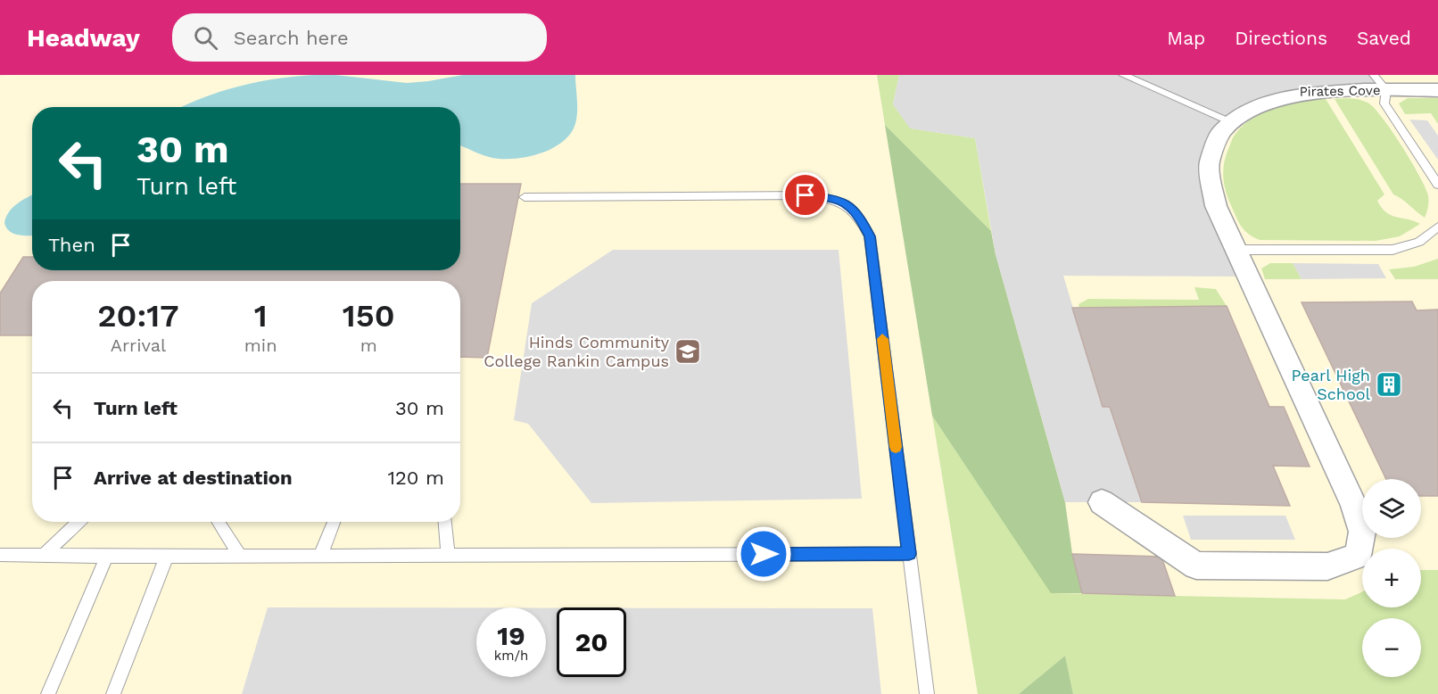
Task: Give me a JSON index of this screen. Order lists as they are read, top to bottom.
{
  "streets": {
    "street": ["Pirates Cove"]
  },
  "places": {
    "school or university": ["Hinds Community College Rankin Campus"],
    "building": ["Pearl High School"]
  },
  "page": {
    "header": "Headway",
    "search": "Search here",
    "nav": ["Map", "Directions", "Saved"],
    "turn": ["30 m", "Turn left"],
    "then": "Then",
    "eta": [
      "20:17",
      "Arrival",
      "1",
      "min",
      "150",
      "m"
    ],
    "list": [
      {
        "name": "Turn left",
        "value": "30 m"
      },
      {
        "name": "Arrive at destination",
        "value": "120 m"
      }
    ],
    "map_buttons": ["+", "−"],
    "speed": "19 km/h",
    "limit": "20"
  }
}
